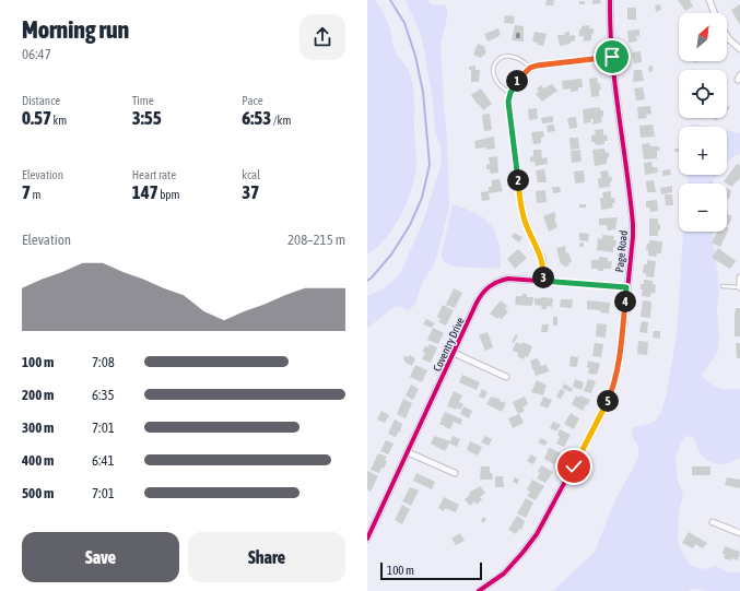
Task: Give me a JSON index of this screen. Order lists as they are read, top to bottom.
{
  "streets": {
    "street": ["Page Road", "Coventry Drive"]
  },
  "crossings": [
    ["Page Road", "Coventry Drive"]
  ],
  "house_numbers": ["8"],
  "scale_bar": "100 m",
  "north": "top right",
  "page": {
    "heading": ["Morning run", "06:47"],
    "map_buttons": ["+", "−"],
    "pins": [
      "1",
      "2",
      "3",
      "4",
      "5"
    ],
    "stats": [
      ["Distance", "0.57 km"],
      ["Time", "3:55"],
      ["Pace", "6:53 /km"],
      ["Elevation", "7 m"],
      ["Heart rate", "147 bpm"],
      ["kcal", "37"]
    ],
    "chart": ["Elevation", "208–215 m"],
    "list": [
      {
        "name": "100 m",
        "note": "7:08"
      },
      {
        "name": "200 m",
        "note": "6:35"
      },
      {
        "name": "300 m",
        "note": "7:01"
      },
      {
        "name": "400 m",
        "note": "6:41"
      },
      {
        "name": "500 m",
        "note": "7:01"
      }
    ],
    "buttons": ["Save", "Share"],
    "scale": "100 m"
  }
}
